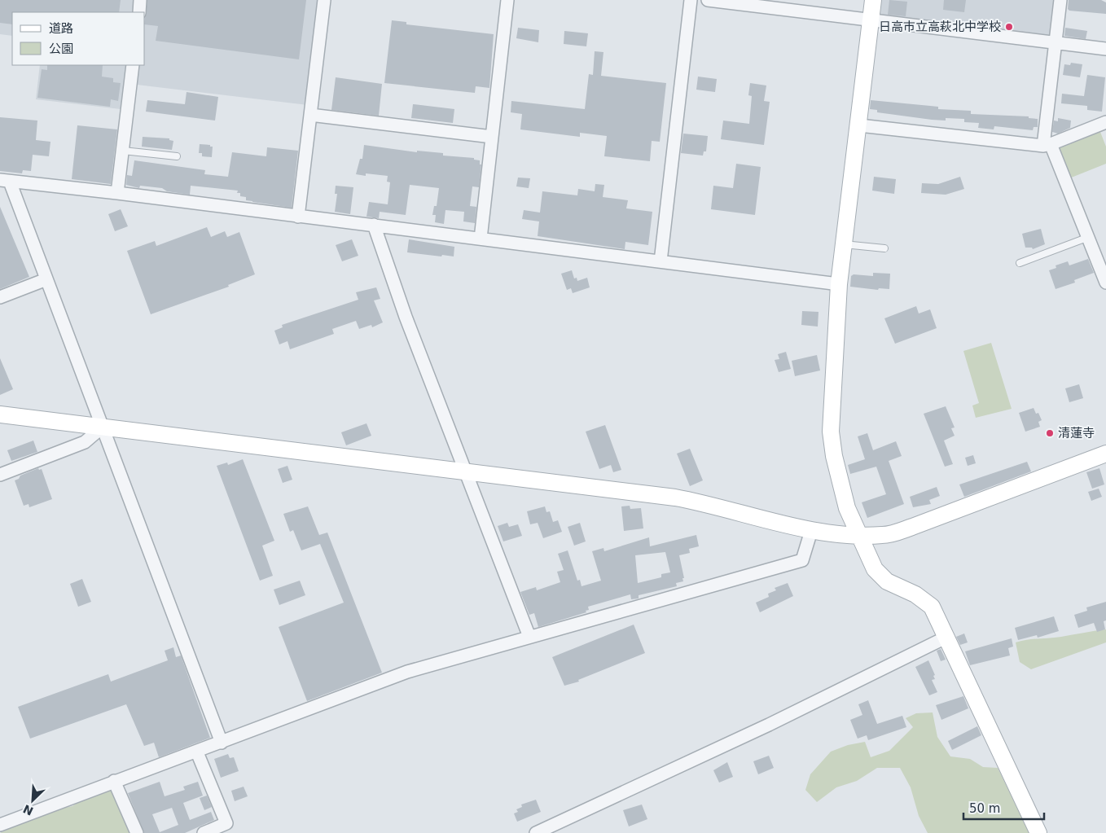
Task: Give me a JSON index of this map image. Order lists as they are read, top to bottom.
{
  "places": ["日高市立高萩北中学校", "清蓮寺"],
  "legend": ["道路", "公園"],
  "scale_bar": "50 m",
  "north": "bottom left"
}
